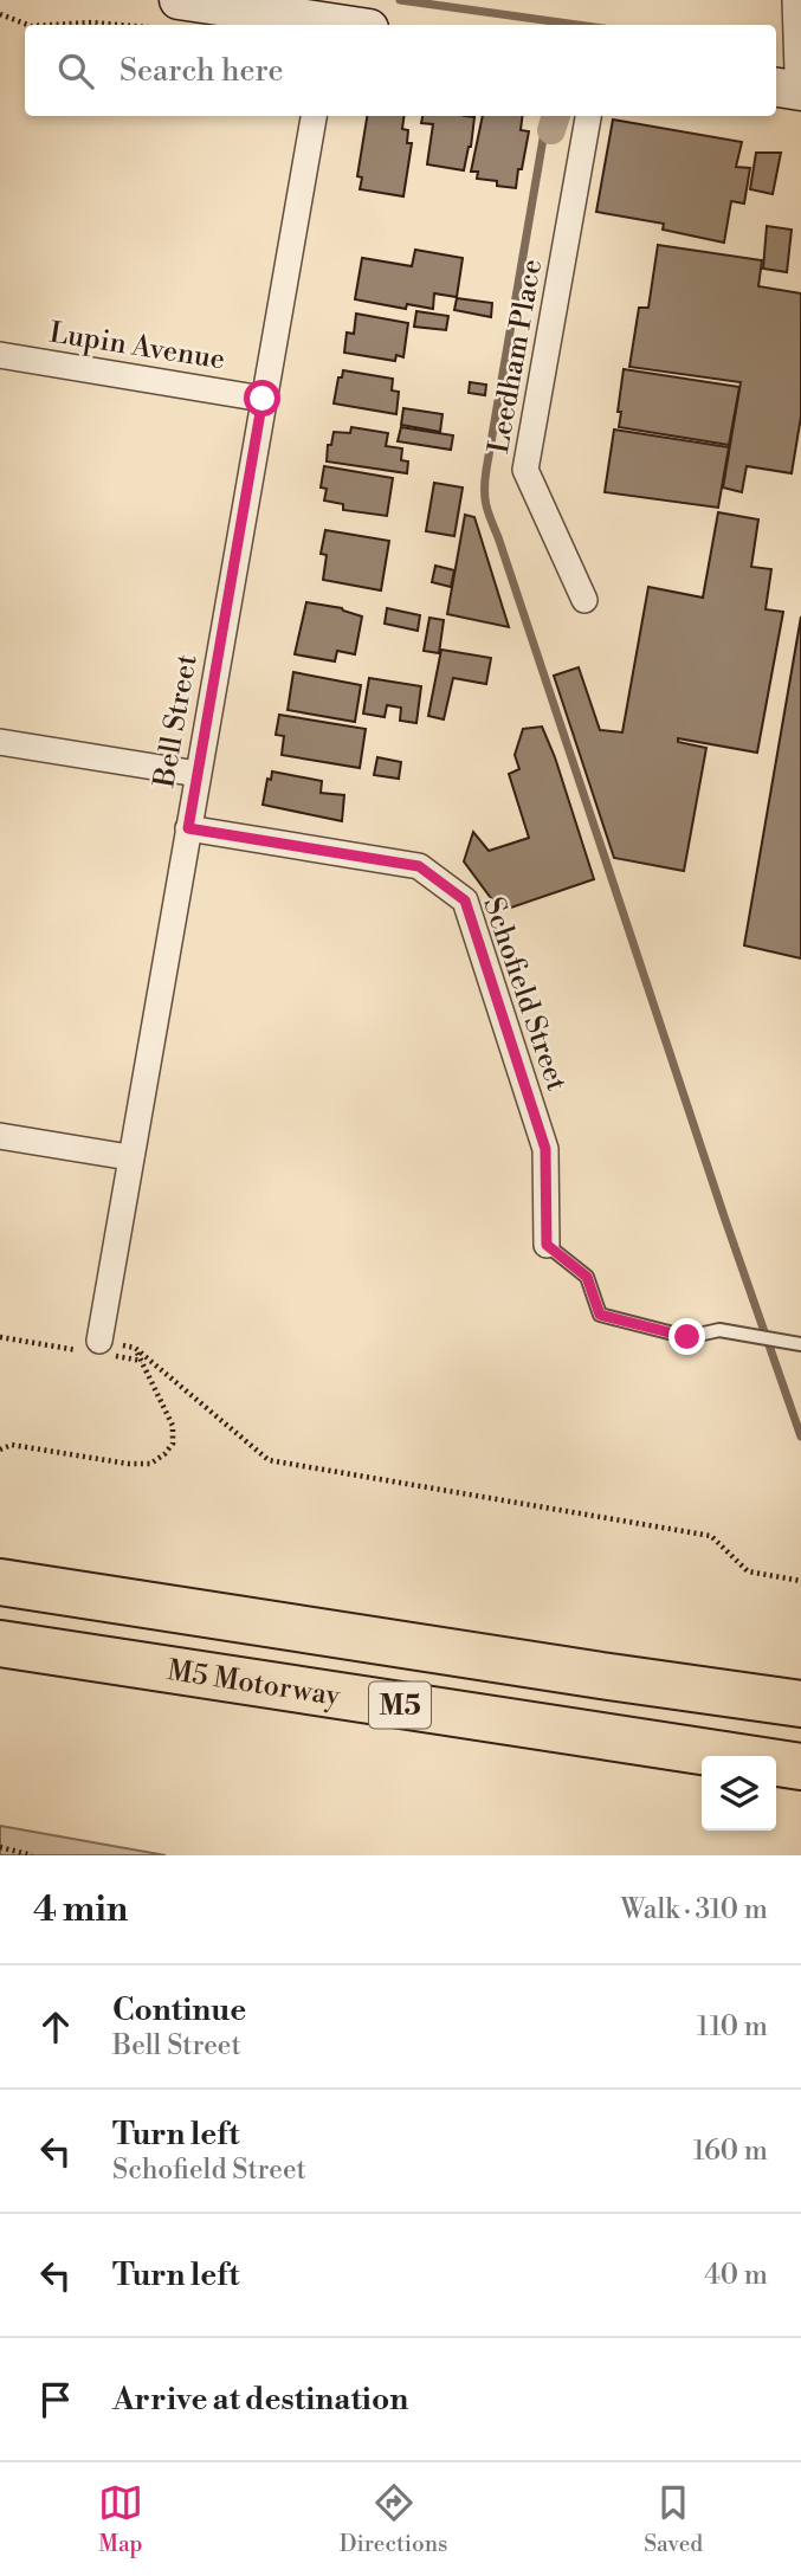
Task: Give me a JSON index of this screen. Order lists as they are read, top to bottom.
{
  "streets": {
    "highway": ["M5 Motorway", "M5"],
    "street": [
      "Lupin Avenue",
      "Leedham Place",
      "Bell Street",
      "Schofield Street"
    ]
  },
  "crossings": [
    ["Lupin Avenue", "Bell Street"],
    ["Bell Street", "Schofield Street"]
  ],
  "page": {
    "search": "Search here",
    "heading": ["4 min", "Walk · 310 m"],
    "list": [
      ["Continue", "Bell Street", "110 m"],
      ["Turn left", "Schofield Street", "160 m"],
      ["Turn left", "40 m"],
      "Arrive at destination"
    ],
    "nav": ["Map", "Directions", "Saved"]
  }
}
